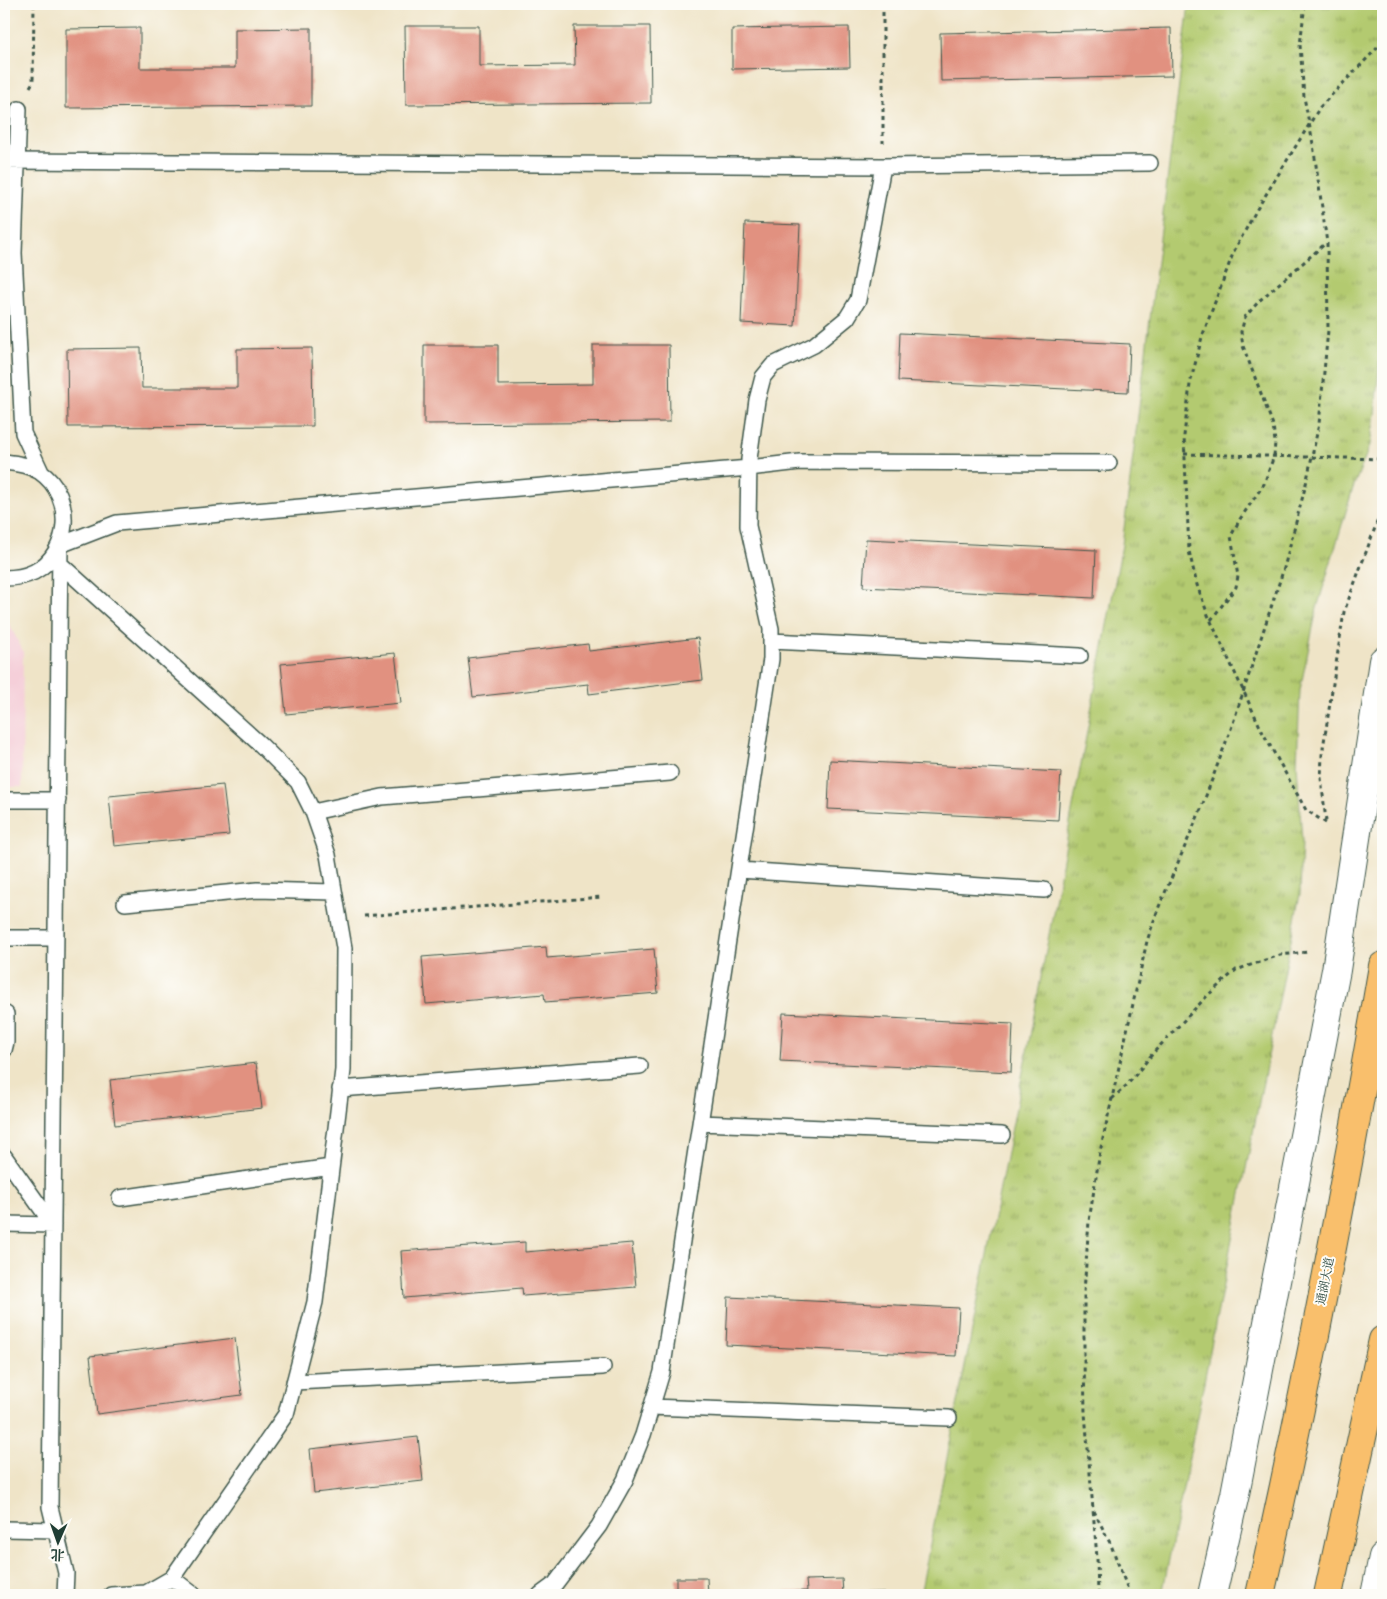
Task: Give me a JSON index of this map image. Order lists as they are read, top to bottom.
{
  "streets": {
    "main road": ["通湖大道"]
  },
  "north": "bottom"
}
